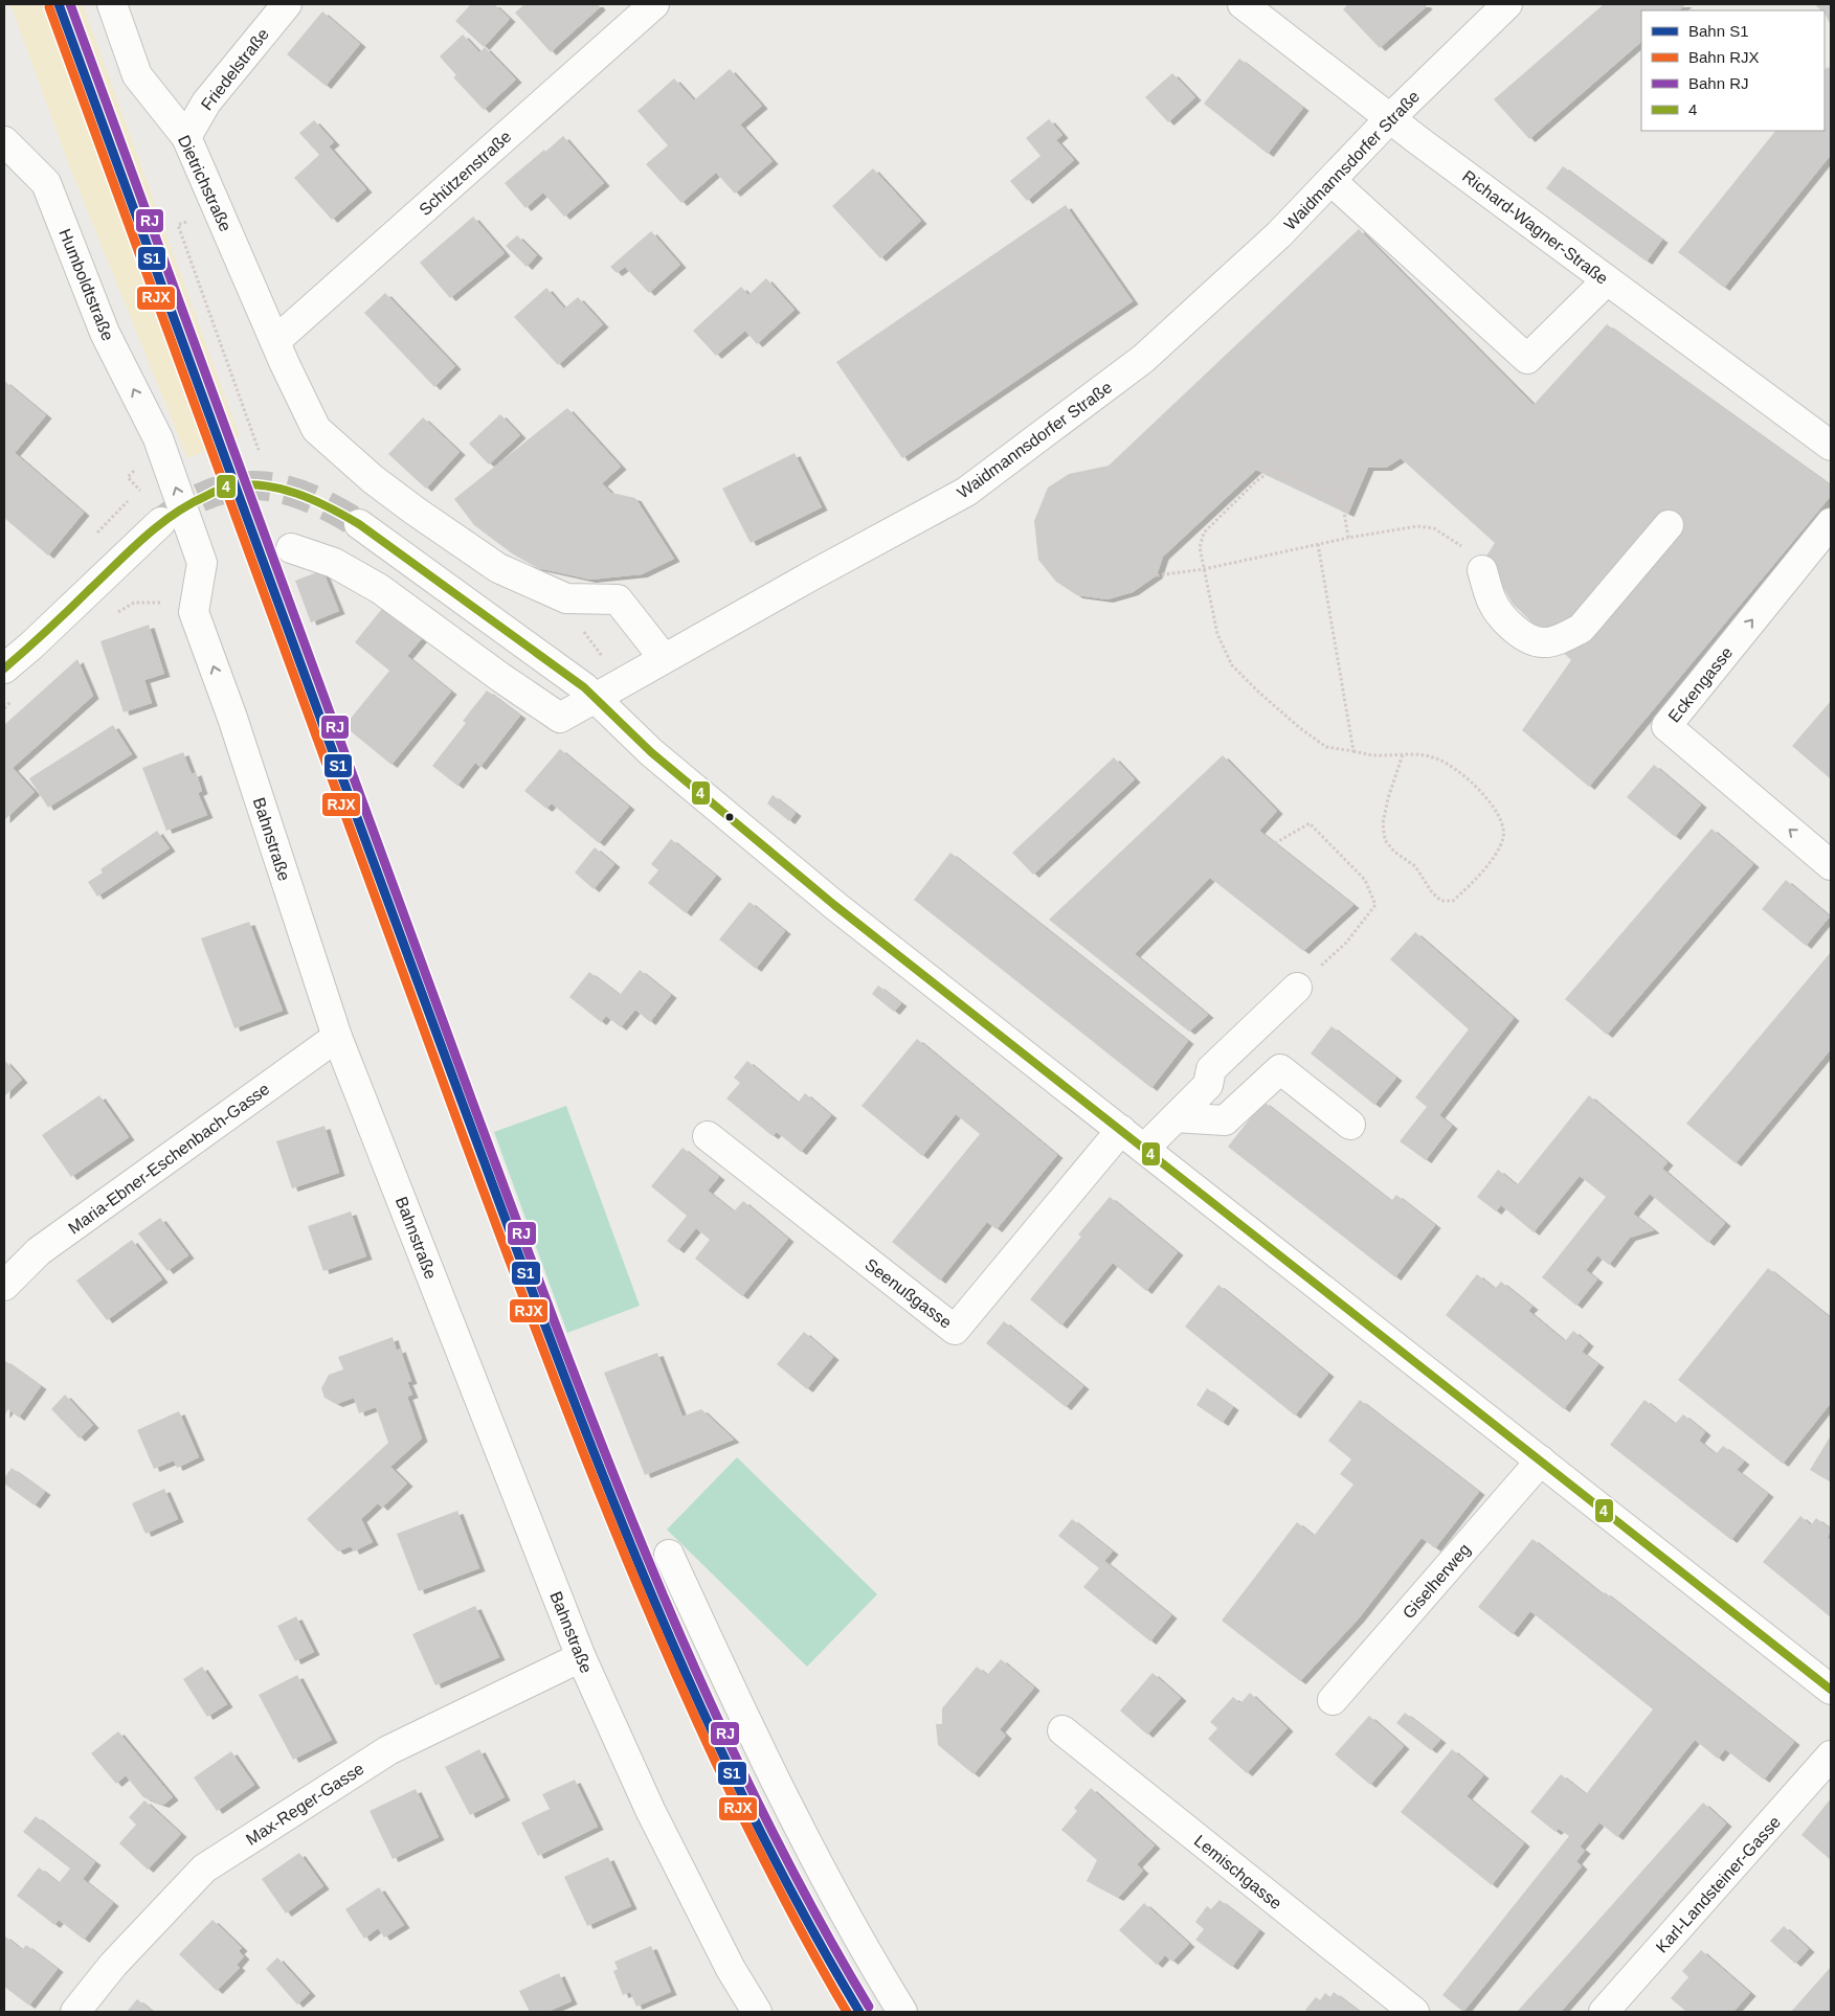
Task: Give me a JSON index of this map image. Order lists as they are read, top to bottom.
{
  "streets": {
    "street": [
      "Friedelstraße",
      "Waidmannsdorfer Straße",
      "Schützenstraße",
      "Dietrichstraße",
      "Richard-Wagner-Straße",
      "Humboldtstraße",
      "Eckengasse",
      "Bahnstraße",
      "Maria-Ebner-Eschenbach-Gasse",
      "Seenußgasse",
      "Giselherweg",
      "Max-Reger-Gasse",
      "Lemischgasse",
      "Karl-Landsteiner-Gasse"
    ]
  },
  "crossings": [
    ["Friedelstraße", "Dietrichstraße"],
    ["Waidmannsdorfer Straße", "Dietrichstraße"],
    ["Waidmannsdorfer Straße", "Richard-Wagner-Straße"],
    ["Schützenstraße", "Dietrichstraße"],
    ["Humboldtstraße", "Bahnstraße"],
    ["Bahnstraße", "Maria-Ebner-Eschenbach-Gasse"],
    ["Bahnstraße", "Max-Reger-Gasse"]
  ],
  "one_way": ["Humboldtstraße", "Bahnstraße"],
  "lines": [
    "rail line S1",
    "rail line RJ",
    "rail line RJX",
    "transit line 4"
  ],
  "legend": [
    "Bahn S1",
    "Bahn RJX",
    "Bahn RJ",
    "4"
  ]
}
